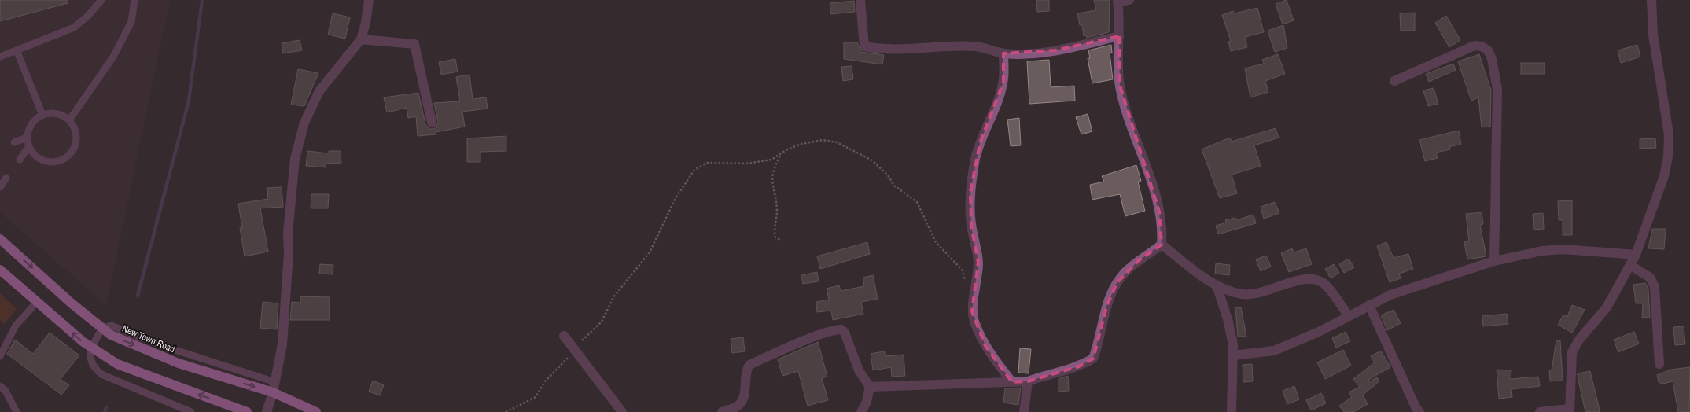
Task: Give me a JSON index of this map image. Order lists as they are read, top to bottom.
{
  "streets": {
    "main road": ["New Town Road"]
  }
}
